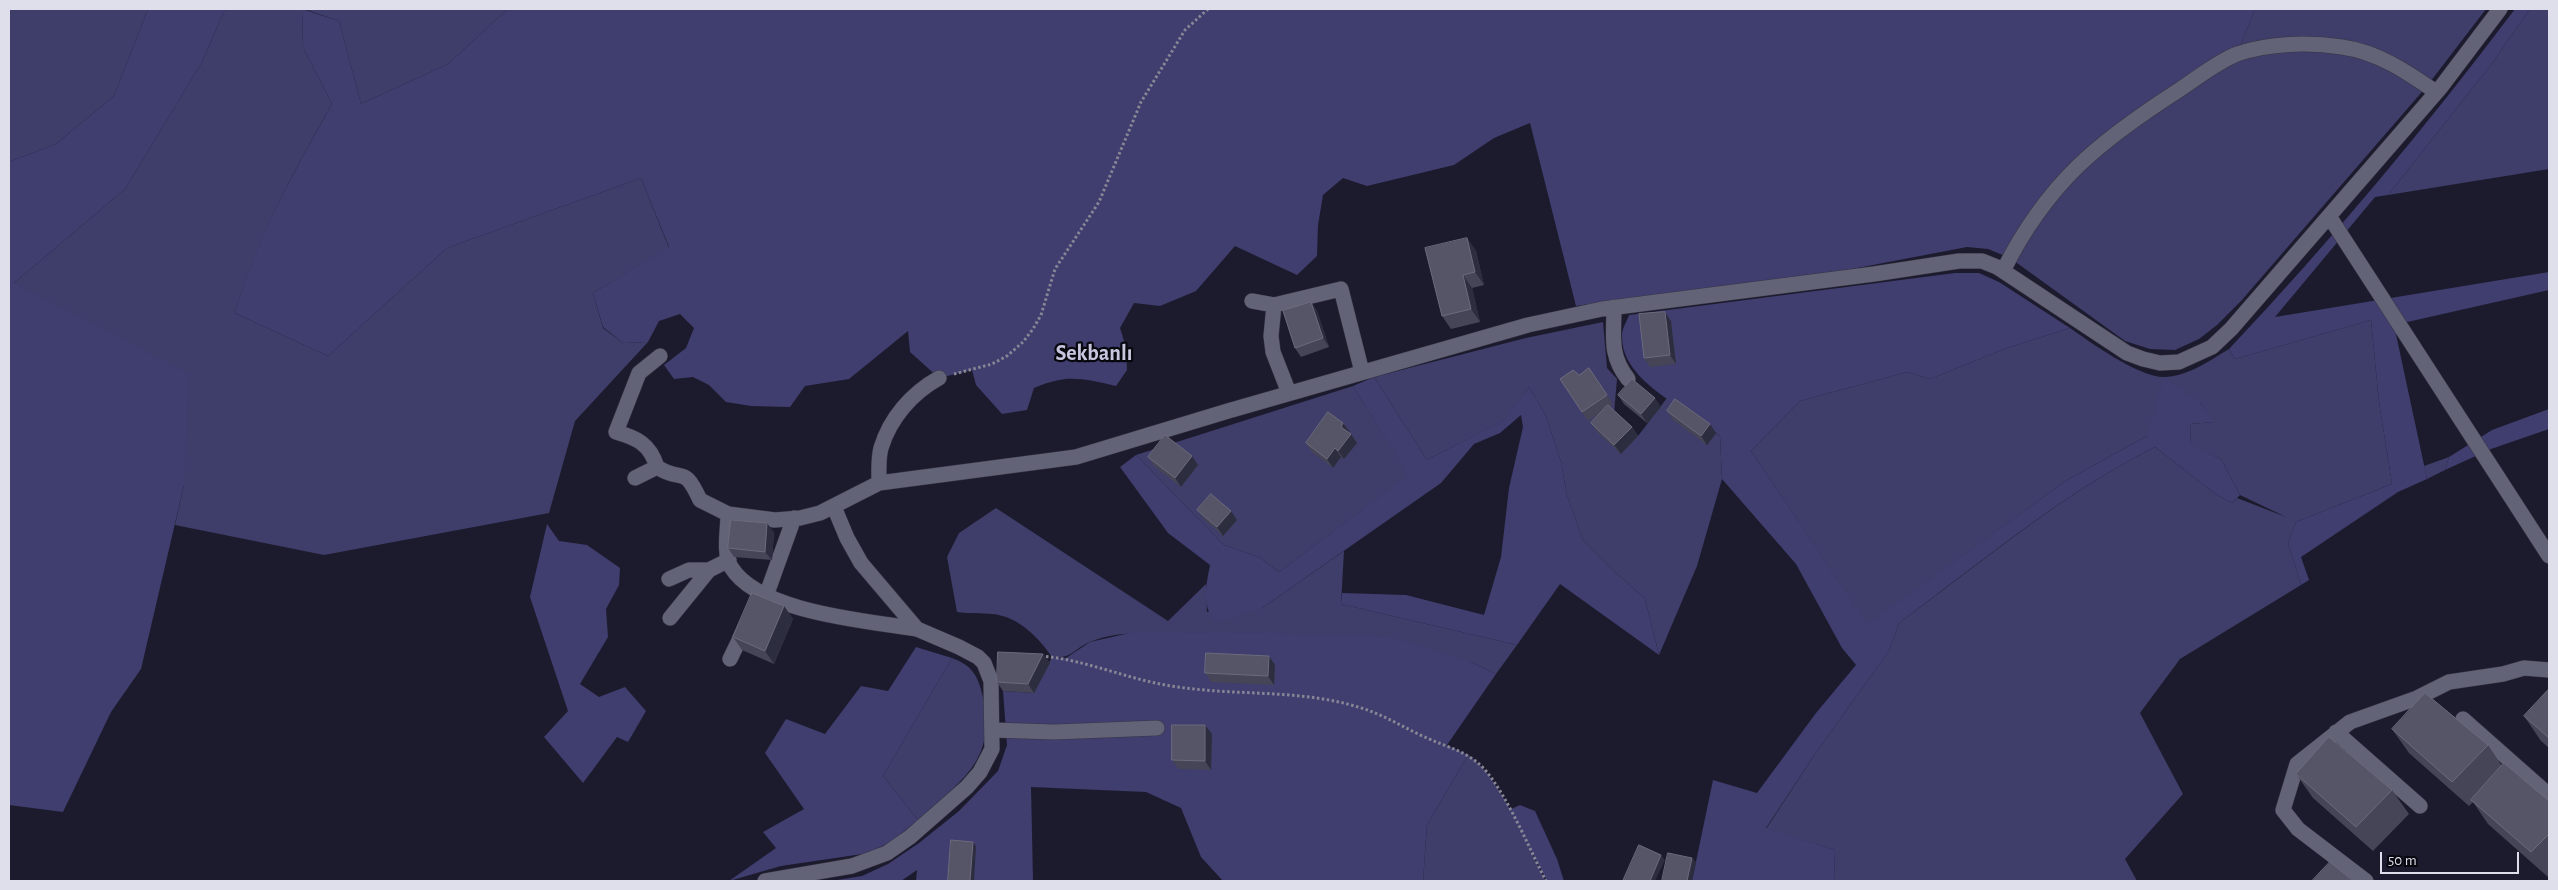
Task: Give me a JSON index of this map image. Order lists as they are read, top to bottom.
{
  "districts": ["Sekbanlı"],
  "scale_bar": "50 m"
}
